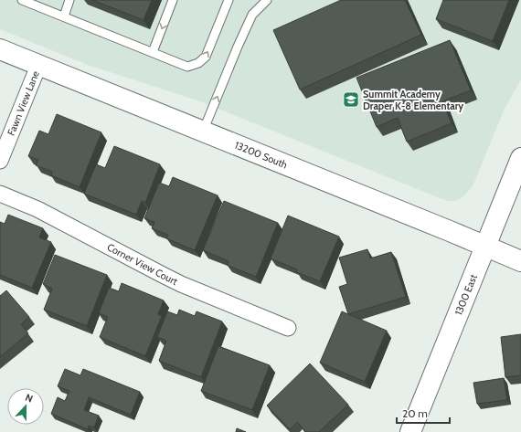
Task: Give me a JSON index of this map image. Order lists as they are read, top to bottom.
{
  "streets": {
    "street": [
      "Fawn View Lane",
      "13200 South",
      "Corner View Court",
      "1300 East"
    ]
  },
  "crossings": [
    ["Fawn View Lane", "13200 South"],
    ["13200 South", "1300 East"]
  ],
  "places": {
    "school or university": ["Summit Academy Draper K-8 Elementary"]
  },
  "scale_bar": "20 m",
  "north": "top"
}
